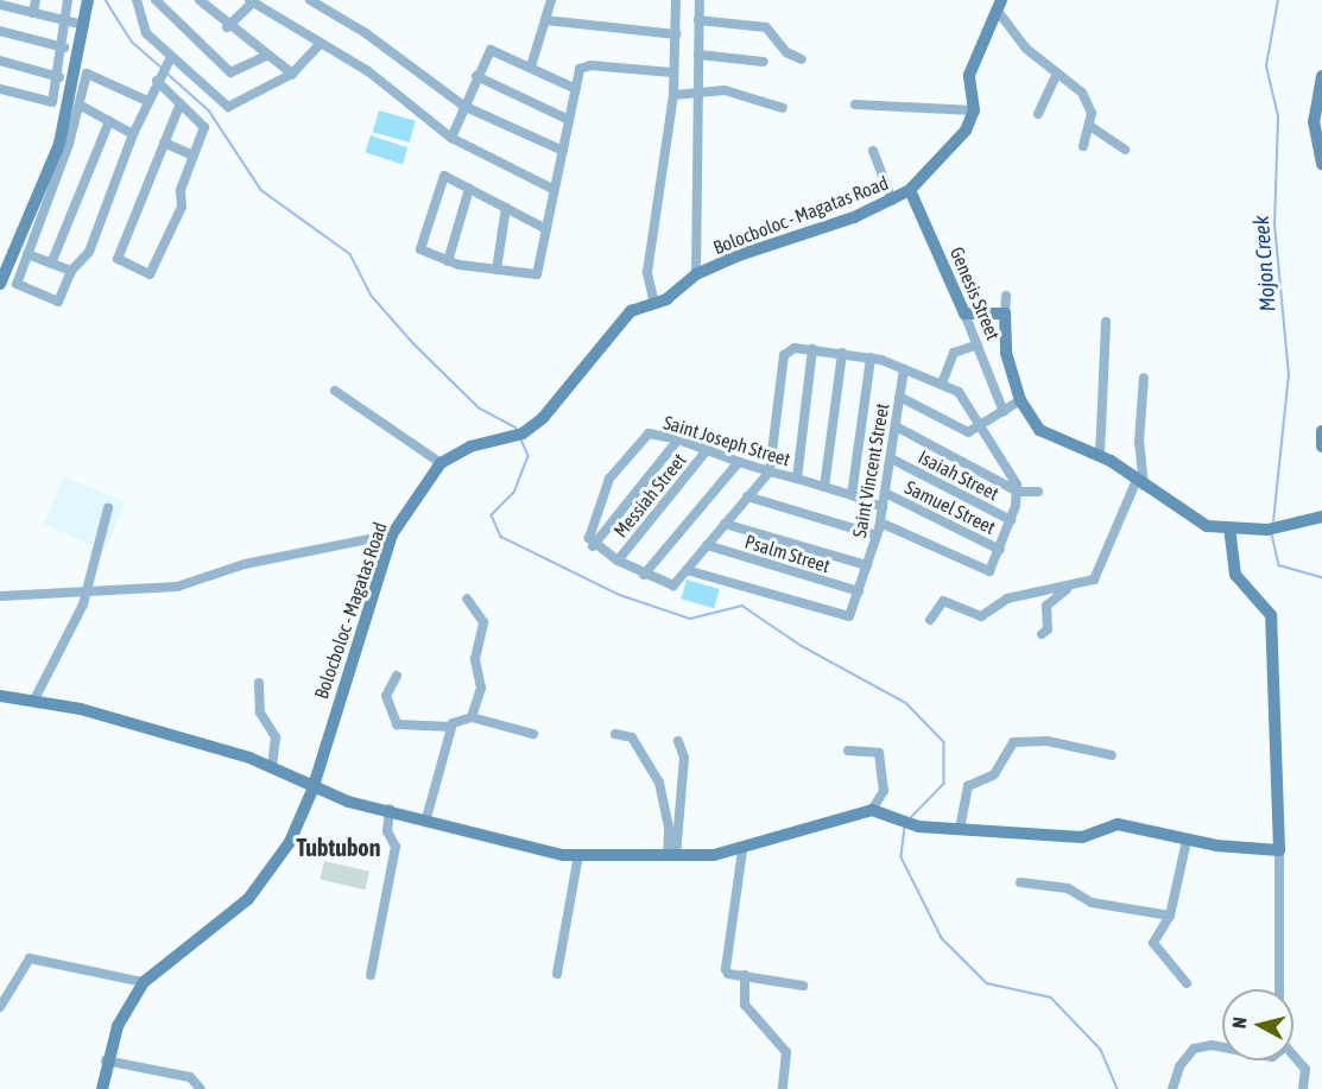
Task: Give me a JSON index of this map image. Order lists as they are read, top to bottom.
{
  "streets": {
    "street": [
      "Bolocboloc - Magatas Road",
      "Genesis Street",
      "Saint Joseph Street",
      "Saint Vincent Street",
      "Isaiah Street",
      "Messiah Street",
      "Samuel Street",
      "Psalm Street"
    ]
  },
  "crossings": [
    ["Bolocboloc - Magatas Road", "Genesis Street"],
    ["Saint Joseph Street", "Saint Vincent Street"],
    ["Saint Joseph Street", "Messiah Street"],
    ["Saint Vincent Street", "Isaiah Street"],
    ["Saint Vincent Street", "Samuel Street"],
    ["Saint Vincent Street", "Psalm Street"]
  ],
  "districts": ["Tubtubon"],
  "water": ["Mojon Creek"],
  "north": "left"
}
